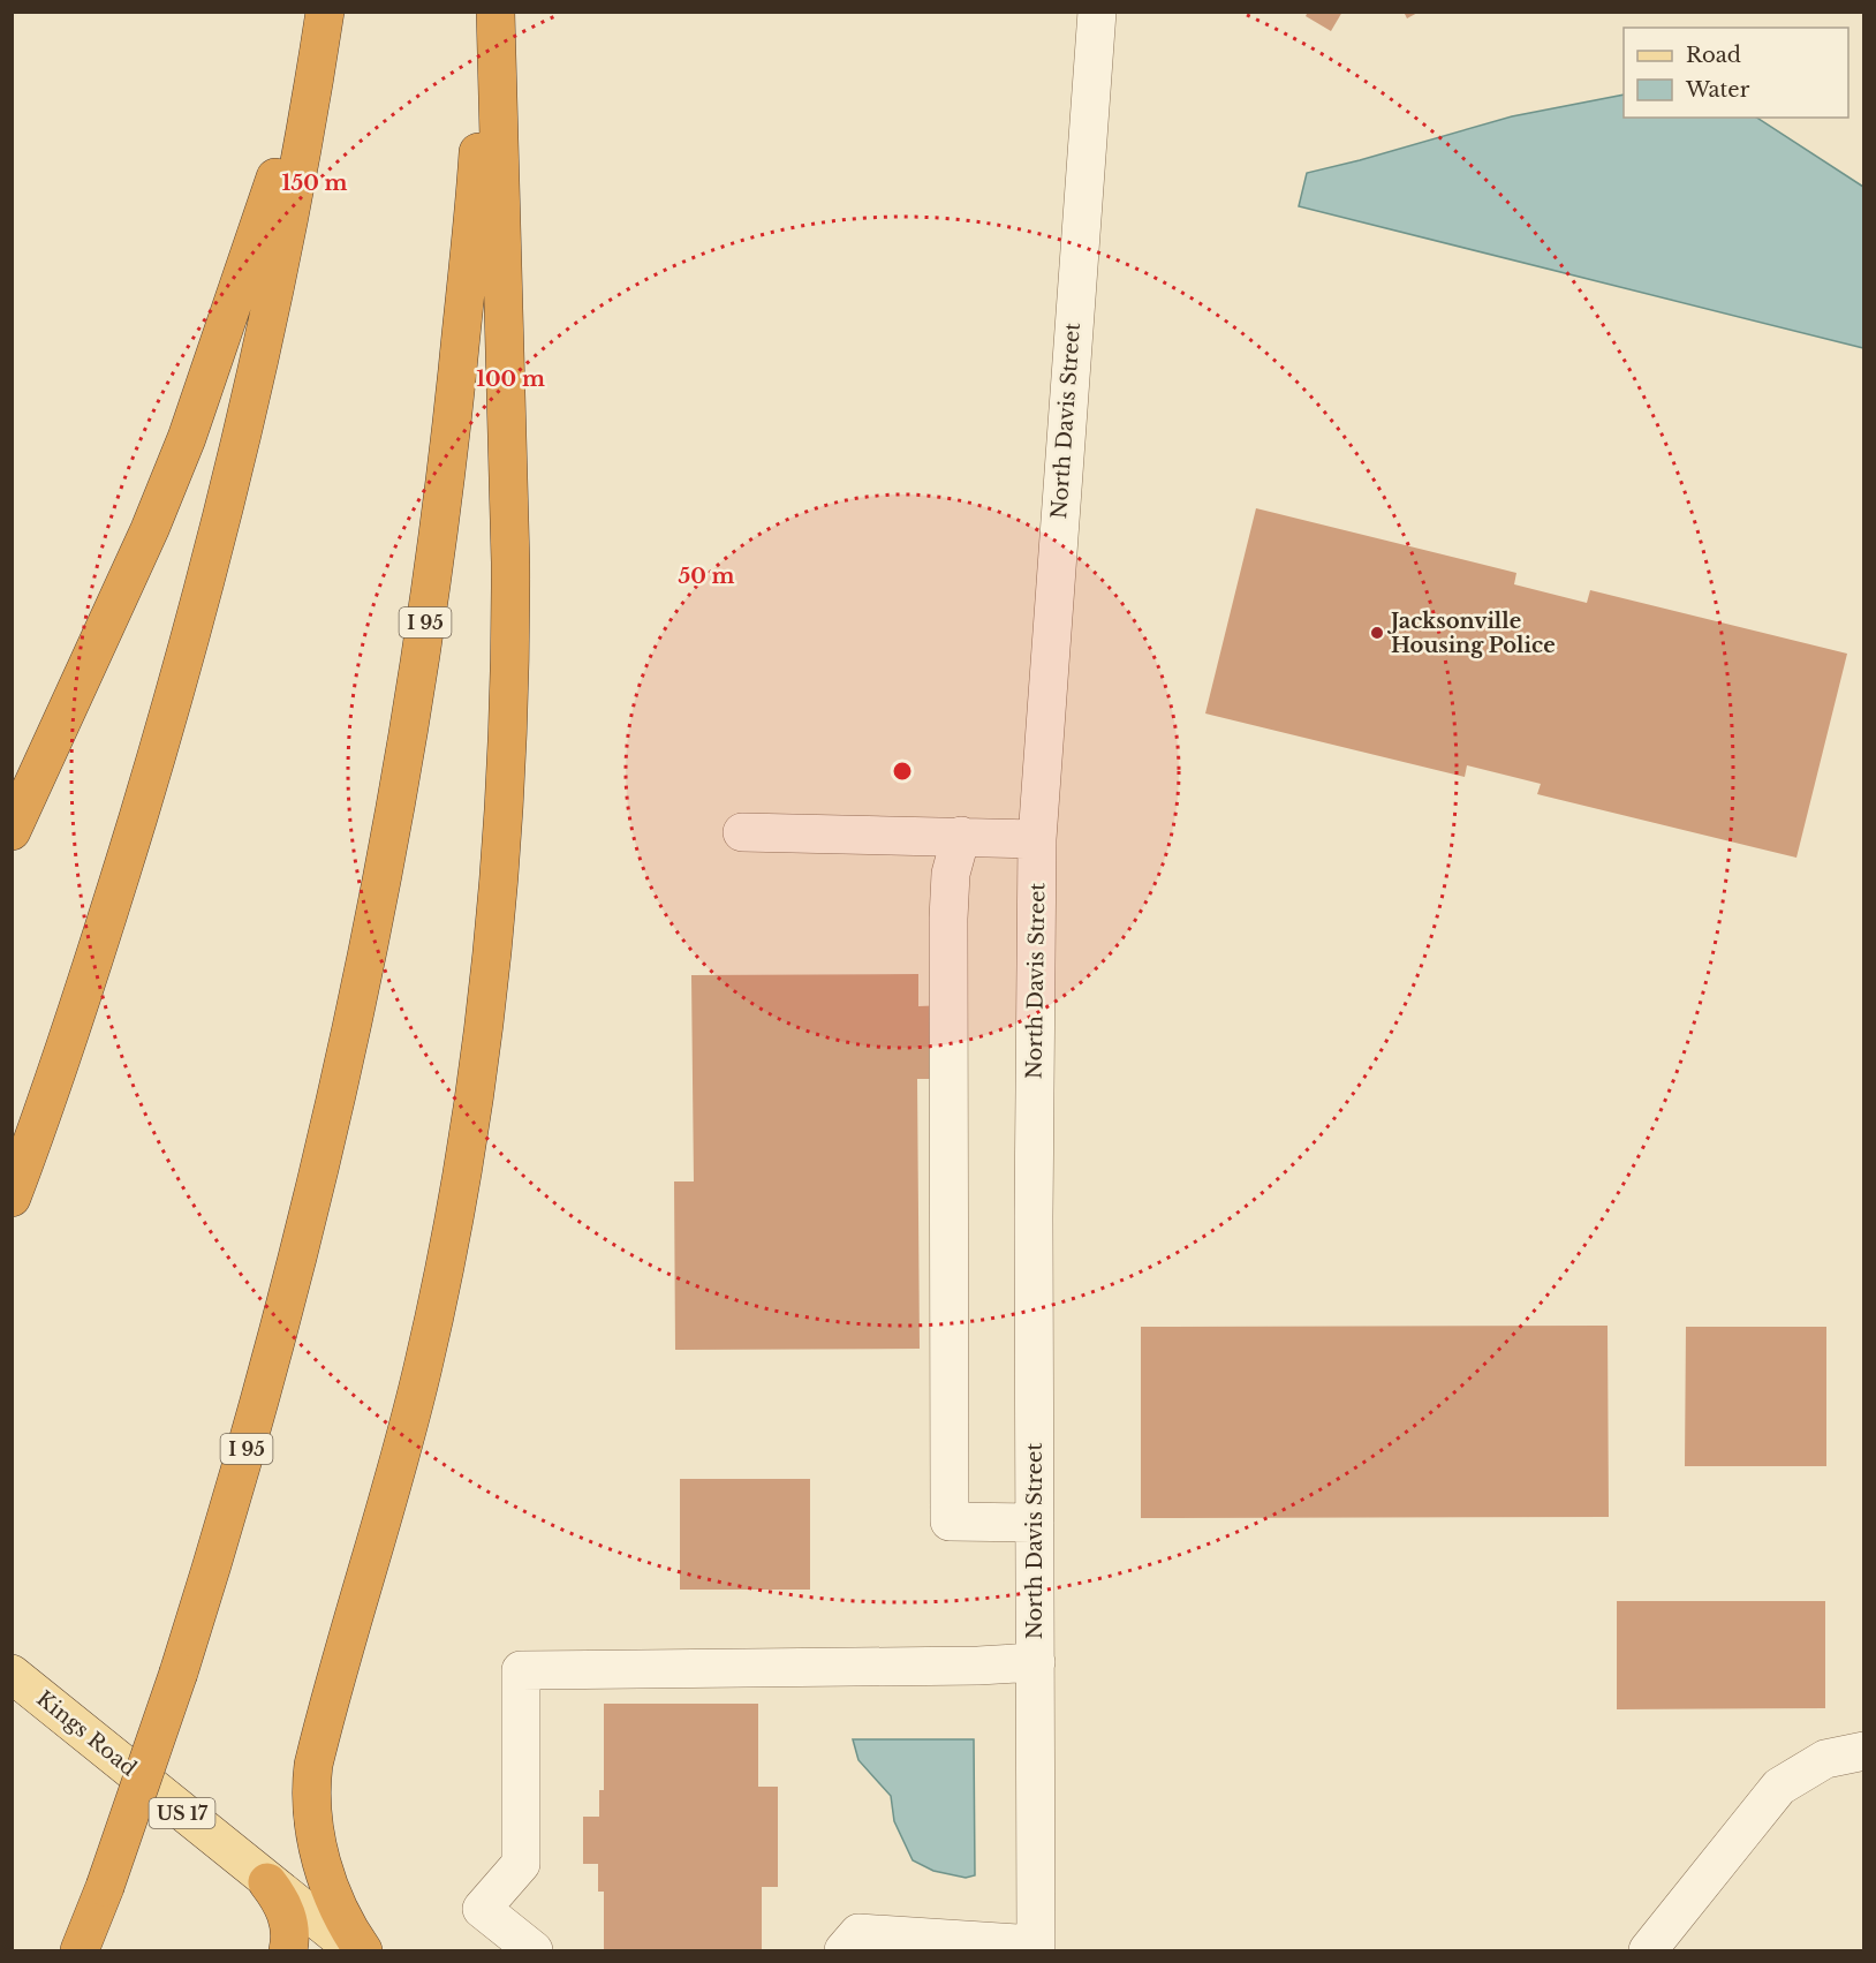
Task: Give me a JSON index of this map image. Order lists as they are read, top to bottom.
{
  "streets": {
    "highway": ["I 95"],
    "main road": ["Kings Road", "US 17"],
    "street": ["North Davis Street"]
  },
  "places": ["Jacksonville Housing Police"],
  "legend": ["Road", "Water"],
  "rings": ["150 m", "100 m", "50 m"]
}
